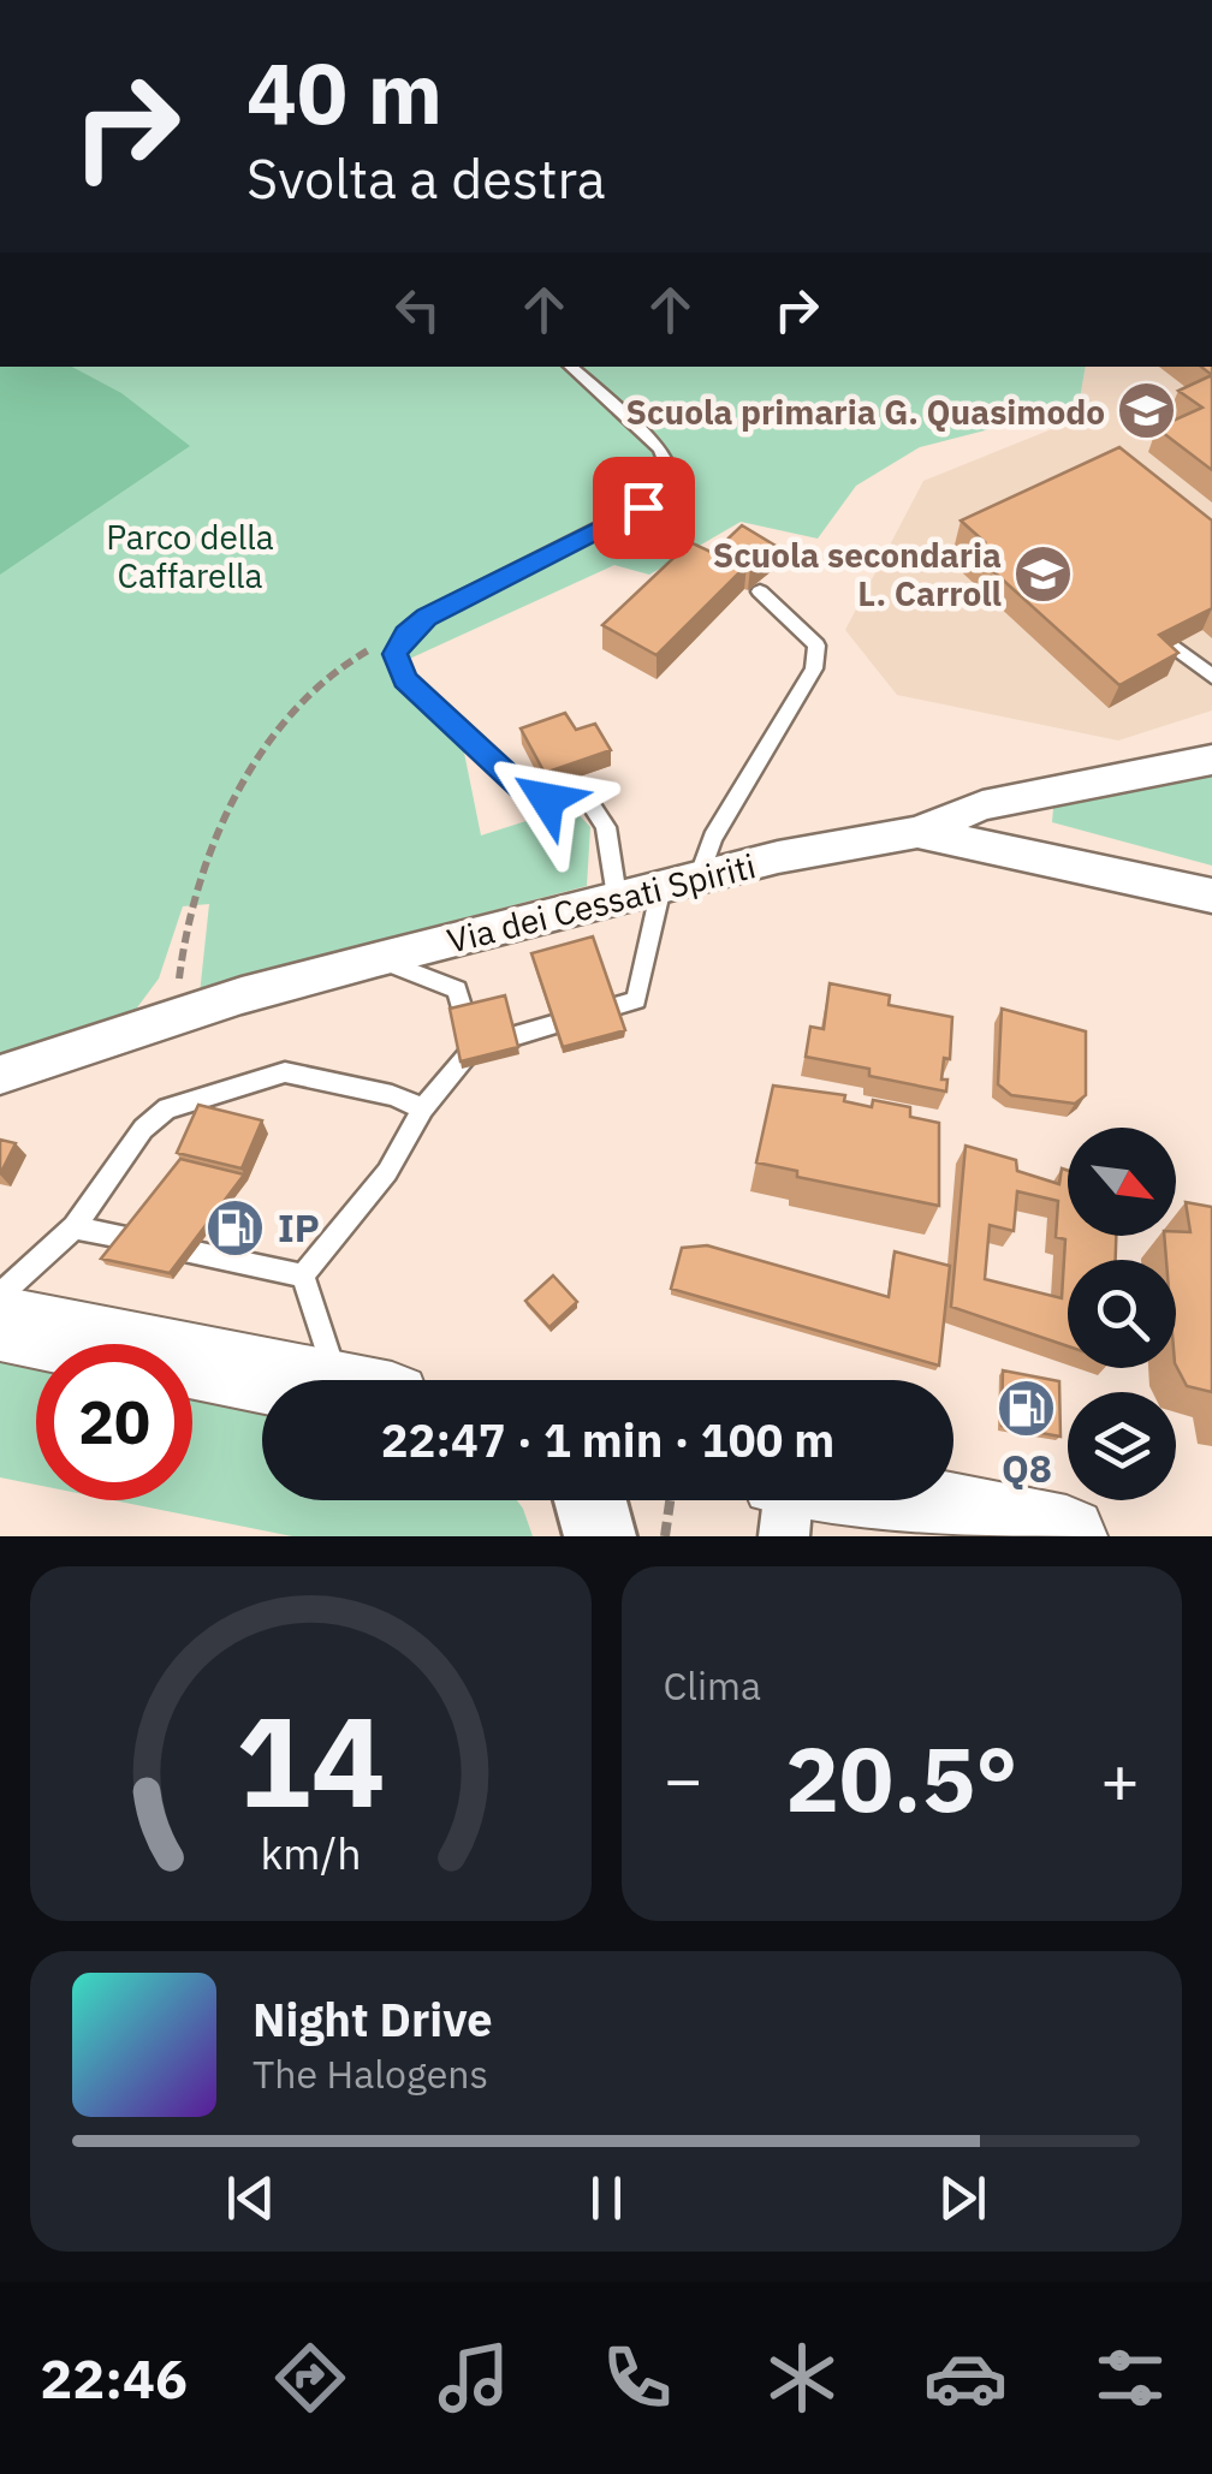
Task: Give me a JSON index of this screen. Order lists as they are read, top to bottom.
{
  "streets": {
    "street": ["Via dei Cessati Spiriti"]
  },
  "parks": ["Parco della Caffarella"],
  "places": {
    "school or university": ["Scuola primaria G. Quasimodo", "Scuola secondaria L. Carroll"],
    "fuel station": ["IP", "Q8"]
  },
  "north": "bottom right",
  "page": {
    "turn": ["40 m", "Svolta a destra"],
    "limit": "20",
    "trip": "22:47 · 1 min · 100 m",
    "tile": "Clima",
    "heat": ["−", "20.5°", "+"],
    "song": ["Night Drive", "The Halogens"],
    "tabs": "22:46",
    "gauge": ["14", "km/h"]
  }
}
